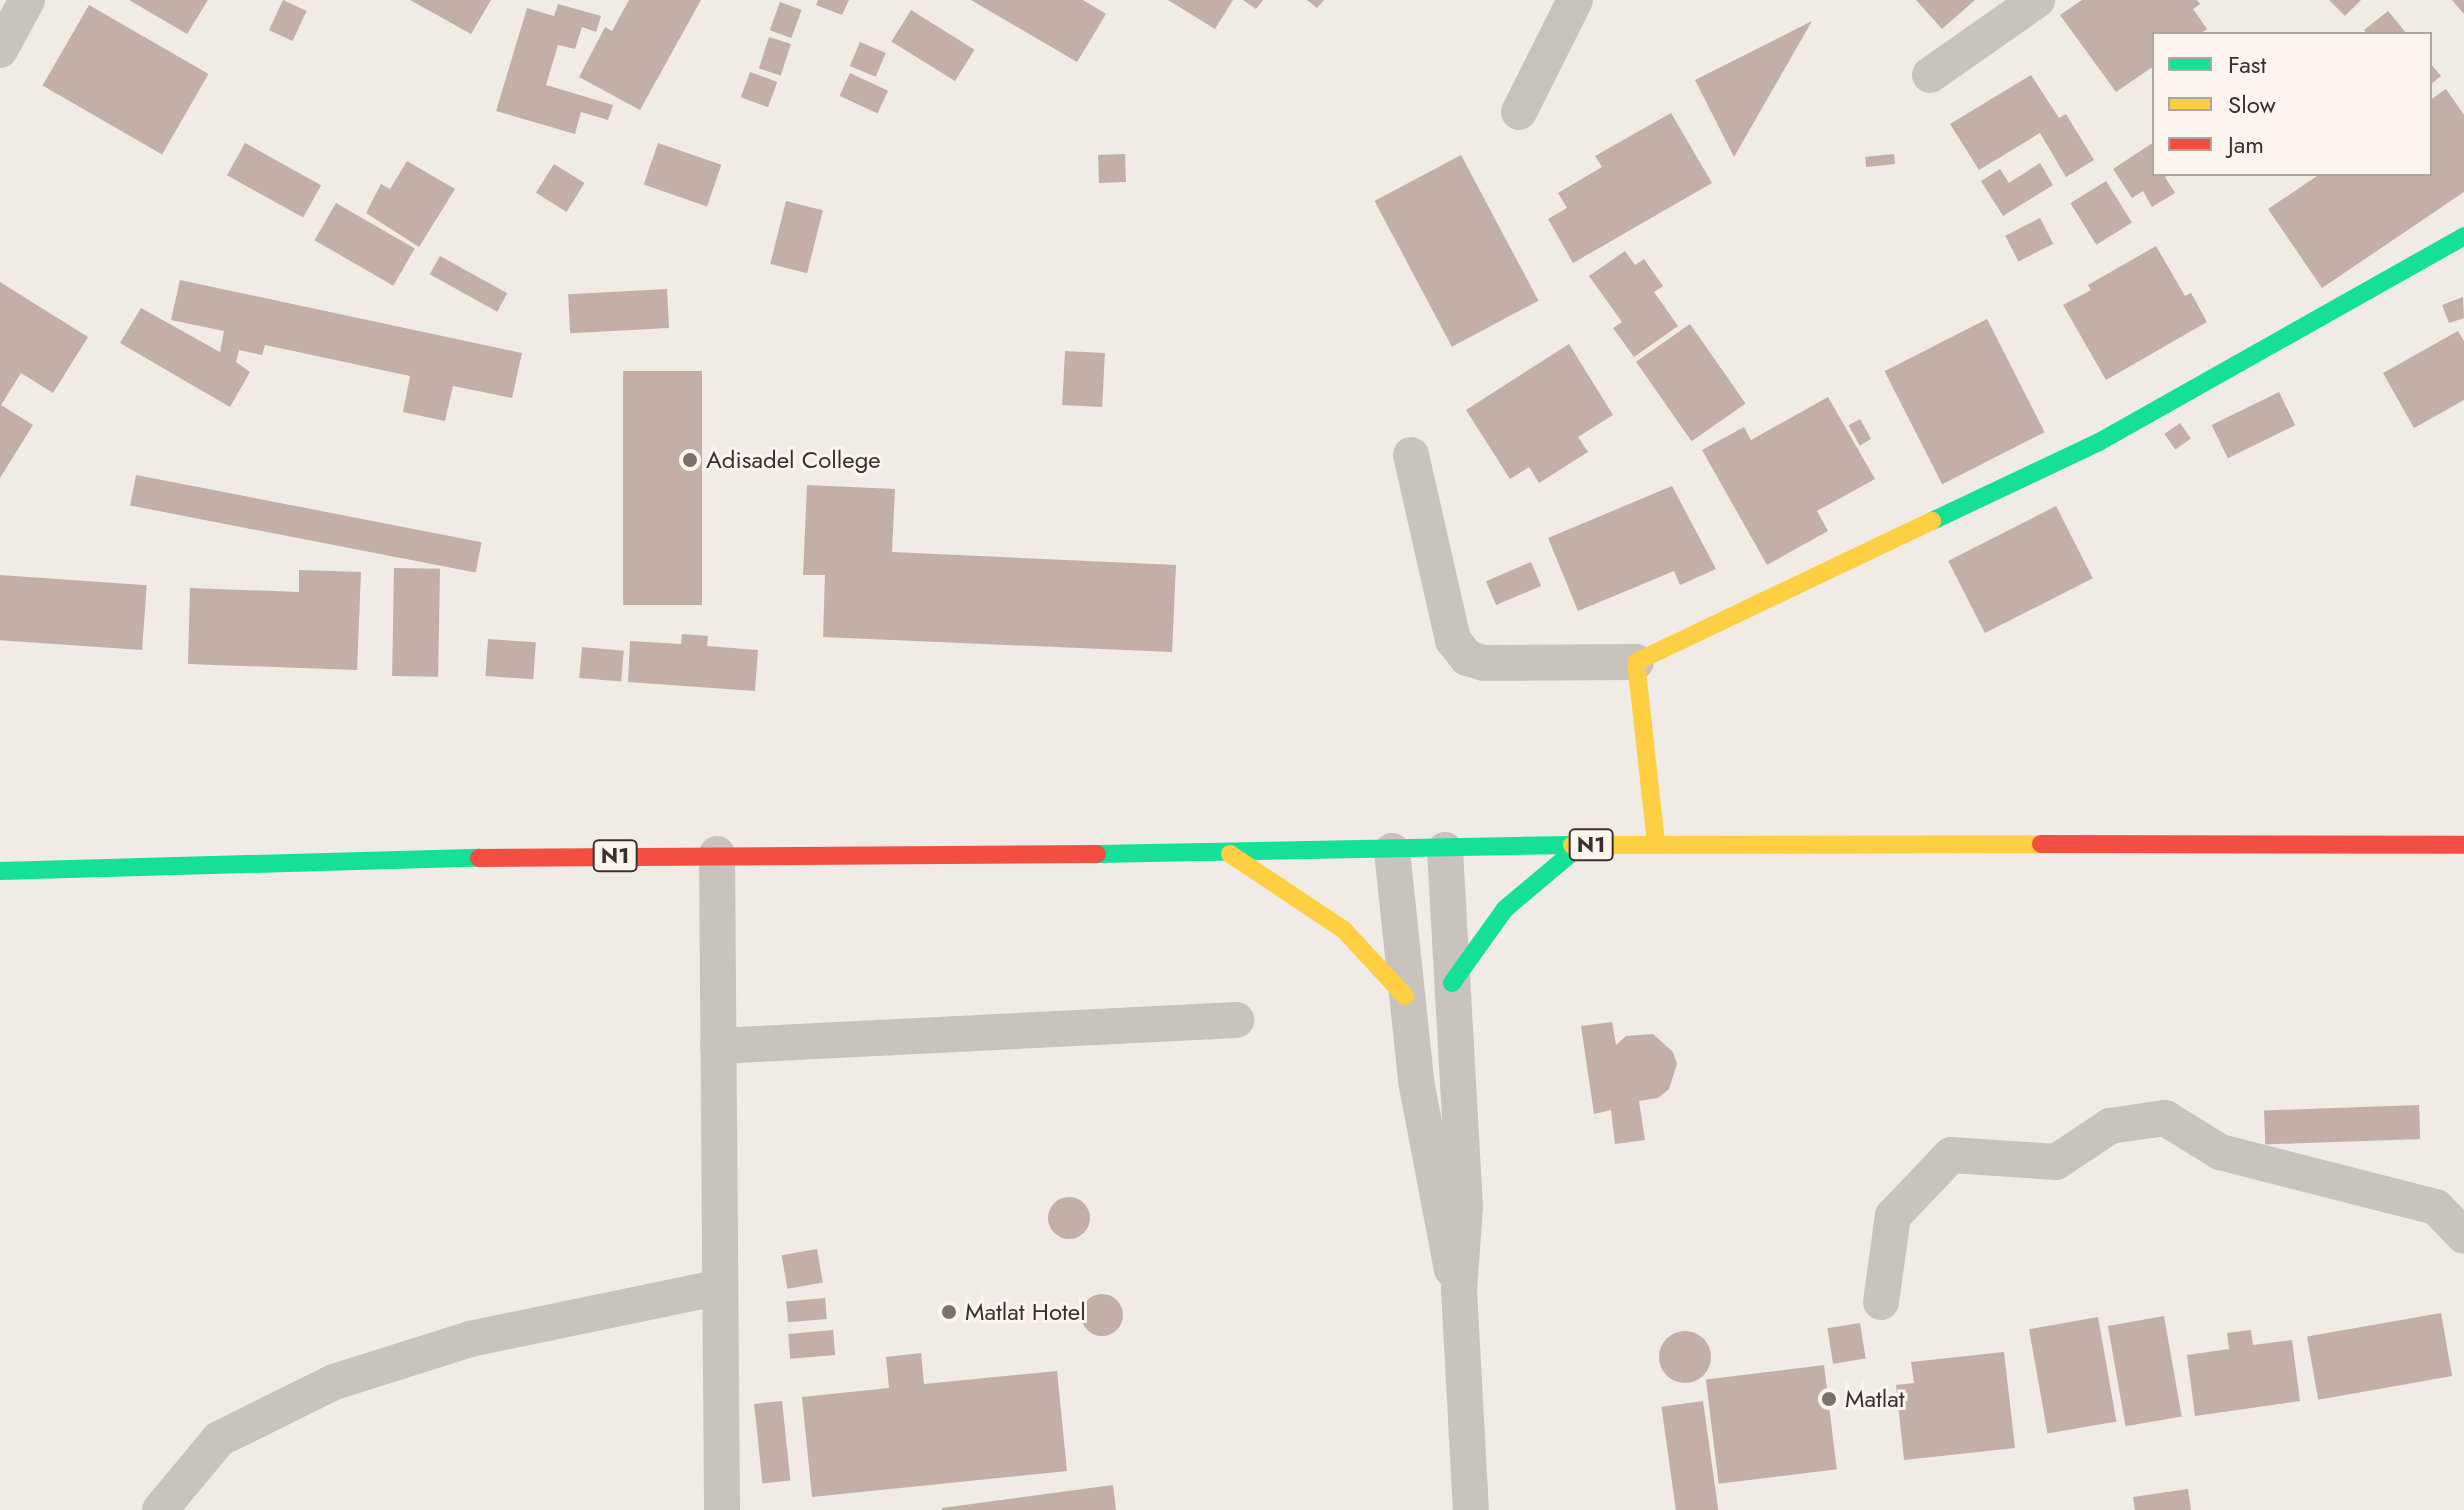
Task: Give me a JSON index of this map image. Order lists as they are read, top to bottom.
{
  "streets": {
    "main road": ["N1"]
  },
  "places": ["Adisadel College", "Matlat Hotel", "Matlat"],
  "legend": ["Fast", "Slow", "Jam"]
}
